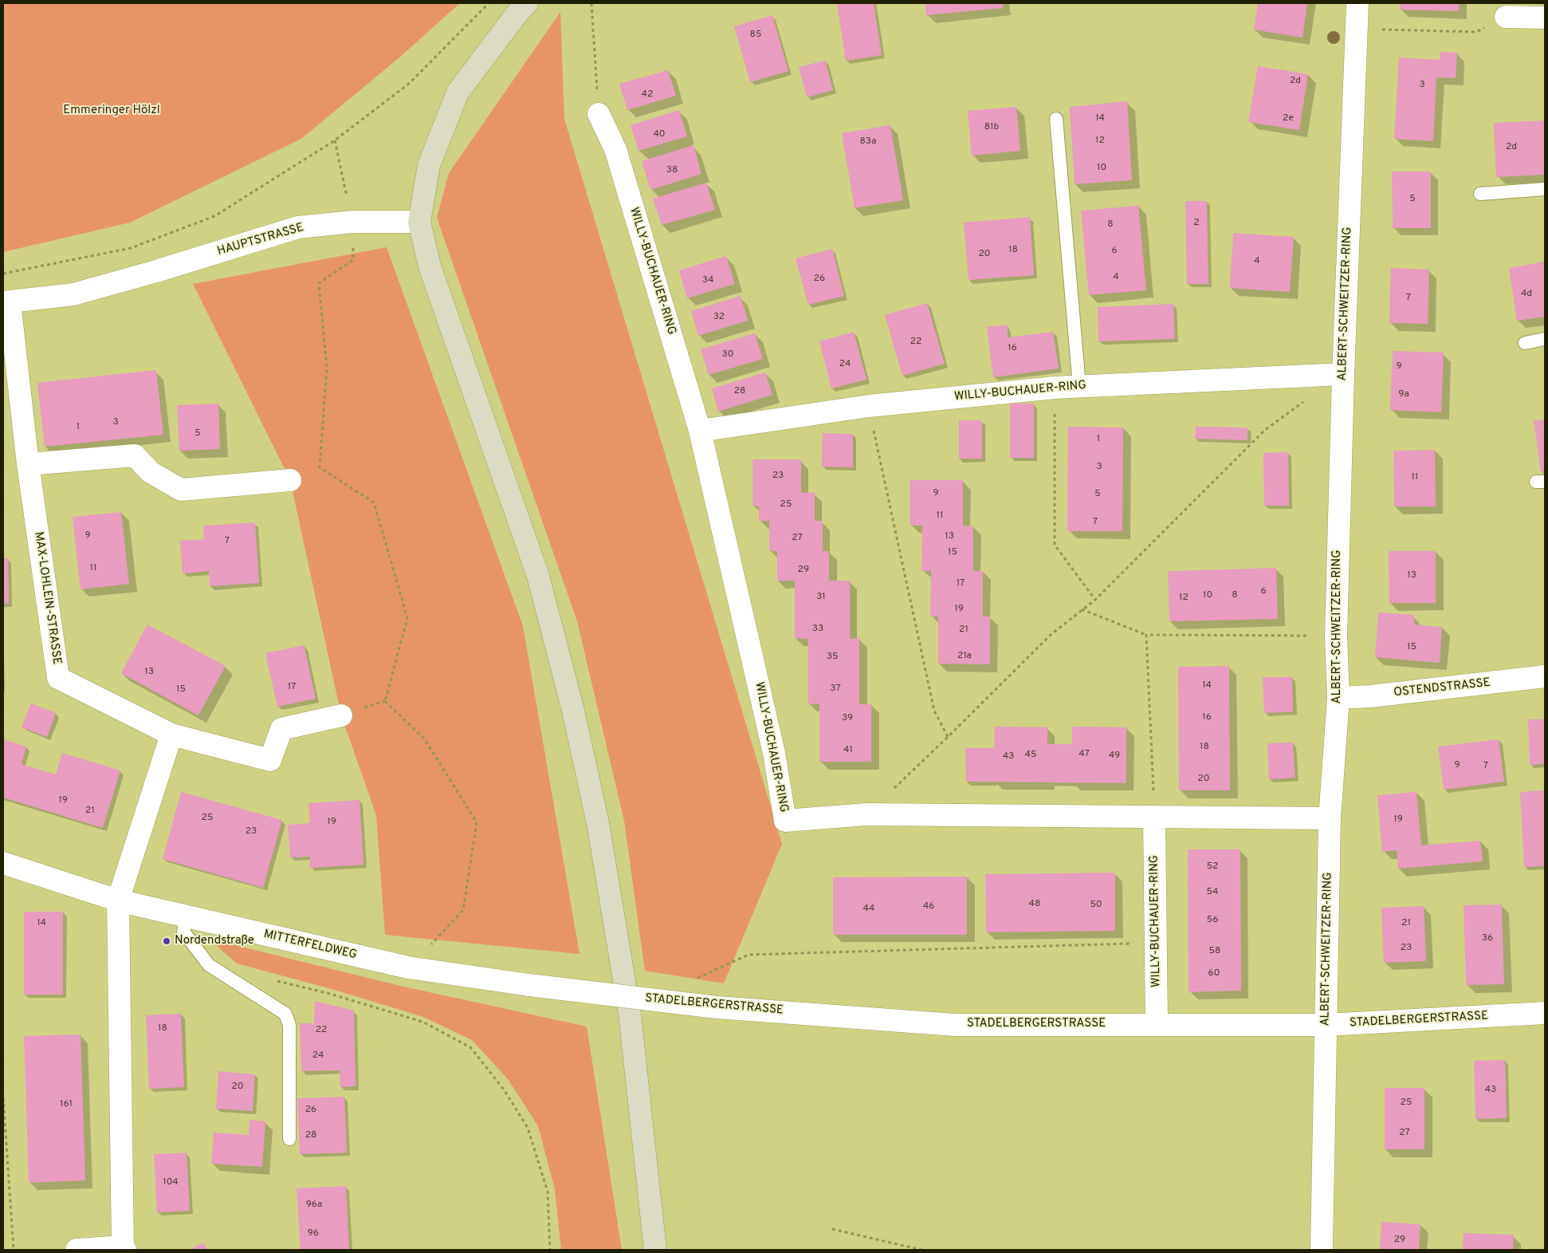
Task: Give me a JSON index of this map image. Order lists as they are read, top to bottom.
{
  "streets": {
    "street": [
      "HAUPTSTRASSE",
      "WILLY-BUCHAUER-RING",
      "ALBERT-SCHWEITZER-RING",
      "MAX-LOHLEIN-STRASSE",
      "OSTENDSTRASSE",
      "MITTERFELDWEG",
      "STADELBERGERSTRASSE"
    ]
  },
  "crossings": [
    ["HAUPTSTRASSE", "MAX-LOHLEIN-STRASSE"],
    ["WILLY-BUCHAUER-RING", "ALBERT-SCHWEITZER-RING"],
    ["WILLY-BUCHAUER-RING", "STADELBERGERSTRASSE"],
    ["ALBERT-SCHWEITZER-RING", "OSTENDSTRASSE"],
    ["ALBERT-SCHWEITZER-RING", "STADELBERGERSTRASSE"],
    ["MITTERFELDWEG", "STADELBERGERSTRASSE"]
  ],
  "parks": ["Emmeringer Hölzl"],
  "places": ["Nordendstraße"],
  "house_numbers": [
    "85",
    "2d",
    "3",
    "42",
    "14",
    "2e",
    "81b",
    "40",
    "12",
    "83a",
    "2d",
    "10",
    "38",
    "5",
    "2",
    "8",
    "18",
    "6",
    "20",
    "4",
    "4",
    "26",
    "34",
    "4d",
    "7",
    "32",
    "22",
    "16",
    "30",
    "24",
    "9",
    "28",
    "9a",
    "3",
    "1",
    "5",
    "1",
    "3",
    "23",
    "11",
    "9",
    "5",
    "25",
    "11",
    "7",
    "9",
    "13",
    "27",
    "7",
    "15",
    "11",
    "29",
    "13",
    "17",
    "6",
    "10",
    "8",
    "31",
    "12",
    "19",
    "33",
    "21",
    "15",
    "21a",
    "35",
    "13",
    "14",
    "17",
    "37",
    "15",
    "16",
    "39",
    "18",
    "41",
    "47",
    "45",
    "49",
    "43",
    "9",
    "7",
    "20",
    "19",
    "21",
    "25",
    "19",
    "19",
    "23",
    "52",
    "54",
    "48",
    "50",
    "46",
    "44",
    "56",
    "14",
    "21",
    "36",
    "23",
    "58",
    "60",
    "18",
    "22",
    "24",
    "20",
    "43",
    "25",
    "161",
    "26",
    "27",
    "28",
    "104",
    "96a",
    "96",
    "29"
  ]
}
